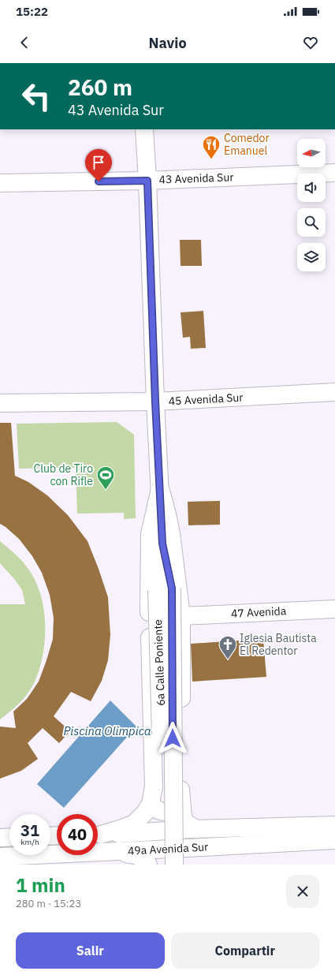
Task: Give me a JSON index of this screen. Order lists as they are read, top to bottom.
{
  "streets": {
    "street": [
      "43 Avenida Sur",
      "45 Avenida Sur",
      "47 Avenida",
      "6a Calle Poniente",
      "49a Avenida Sur"
    ]
  },
  "crossings": [
    ["43 Avenida Sur", "6a Calle Poniente"],
    ["45 Avenida Sur", "6a Calle Poniente"]
  ],
  "water": ["Piscina Olimpica"],
  "places": {
    "restaurant": ["Comedor Emanuel"],
    "sports": ["Club de Tiro con Rifle"],
    "church": ["Iglesia Bautista El Redentor"]
  },
  "north": "left",
  "page": {
    "status": "15:22",
    "header": "Navio",
    "turn": ["260 m", "43 Avenida Sur"],
    "speed": "31 km/h",
    "limit": "40",
    "heading": ["1 min", "280 m · 15:23"],
    "buttons": ["Salir", "Compartir"]
  }
}
